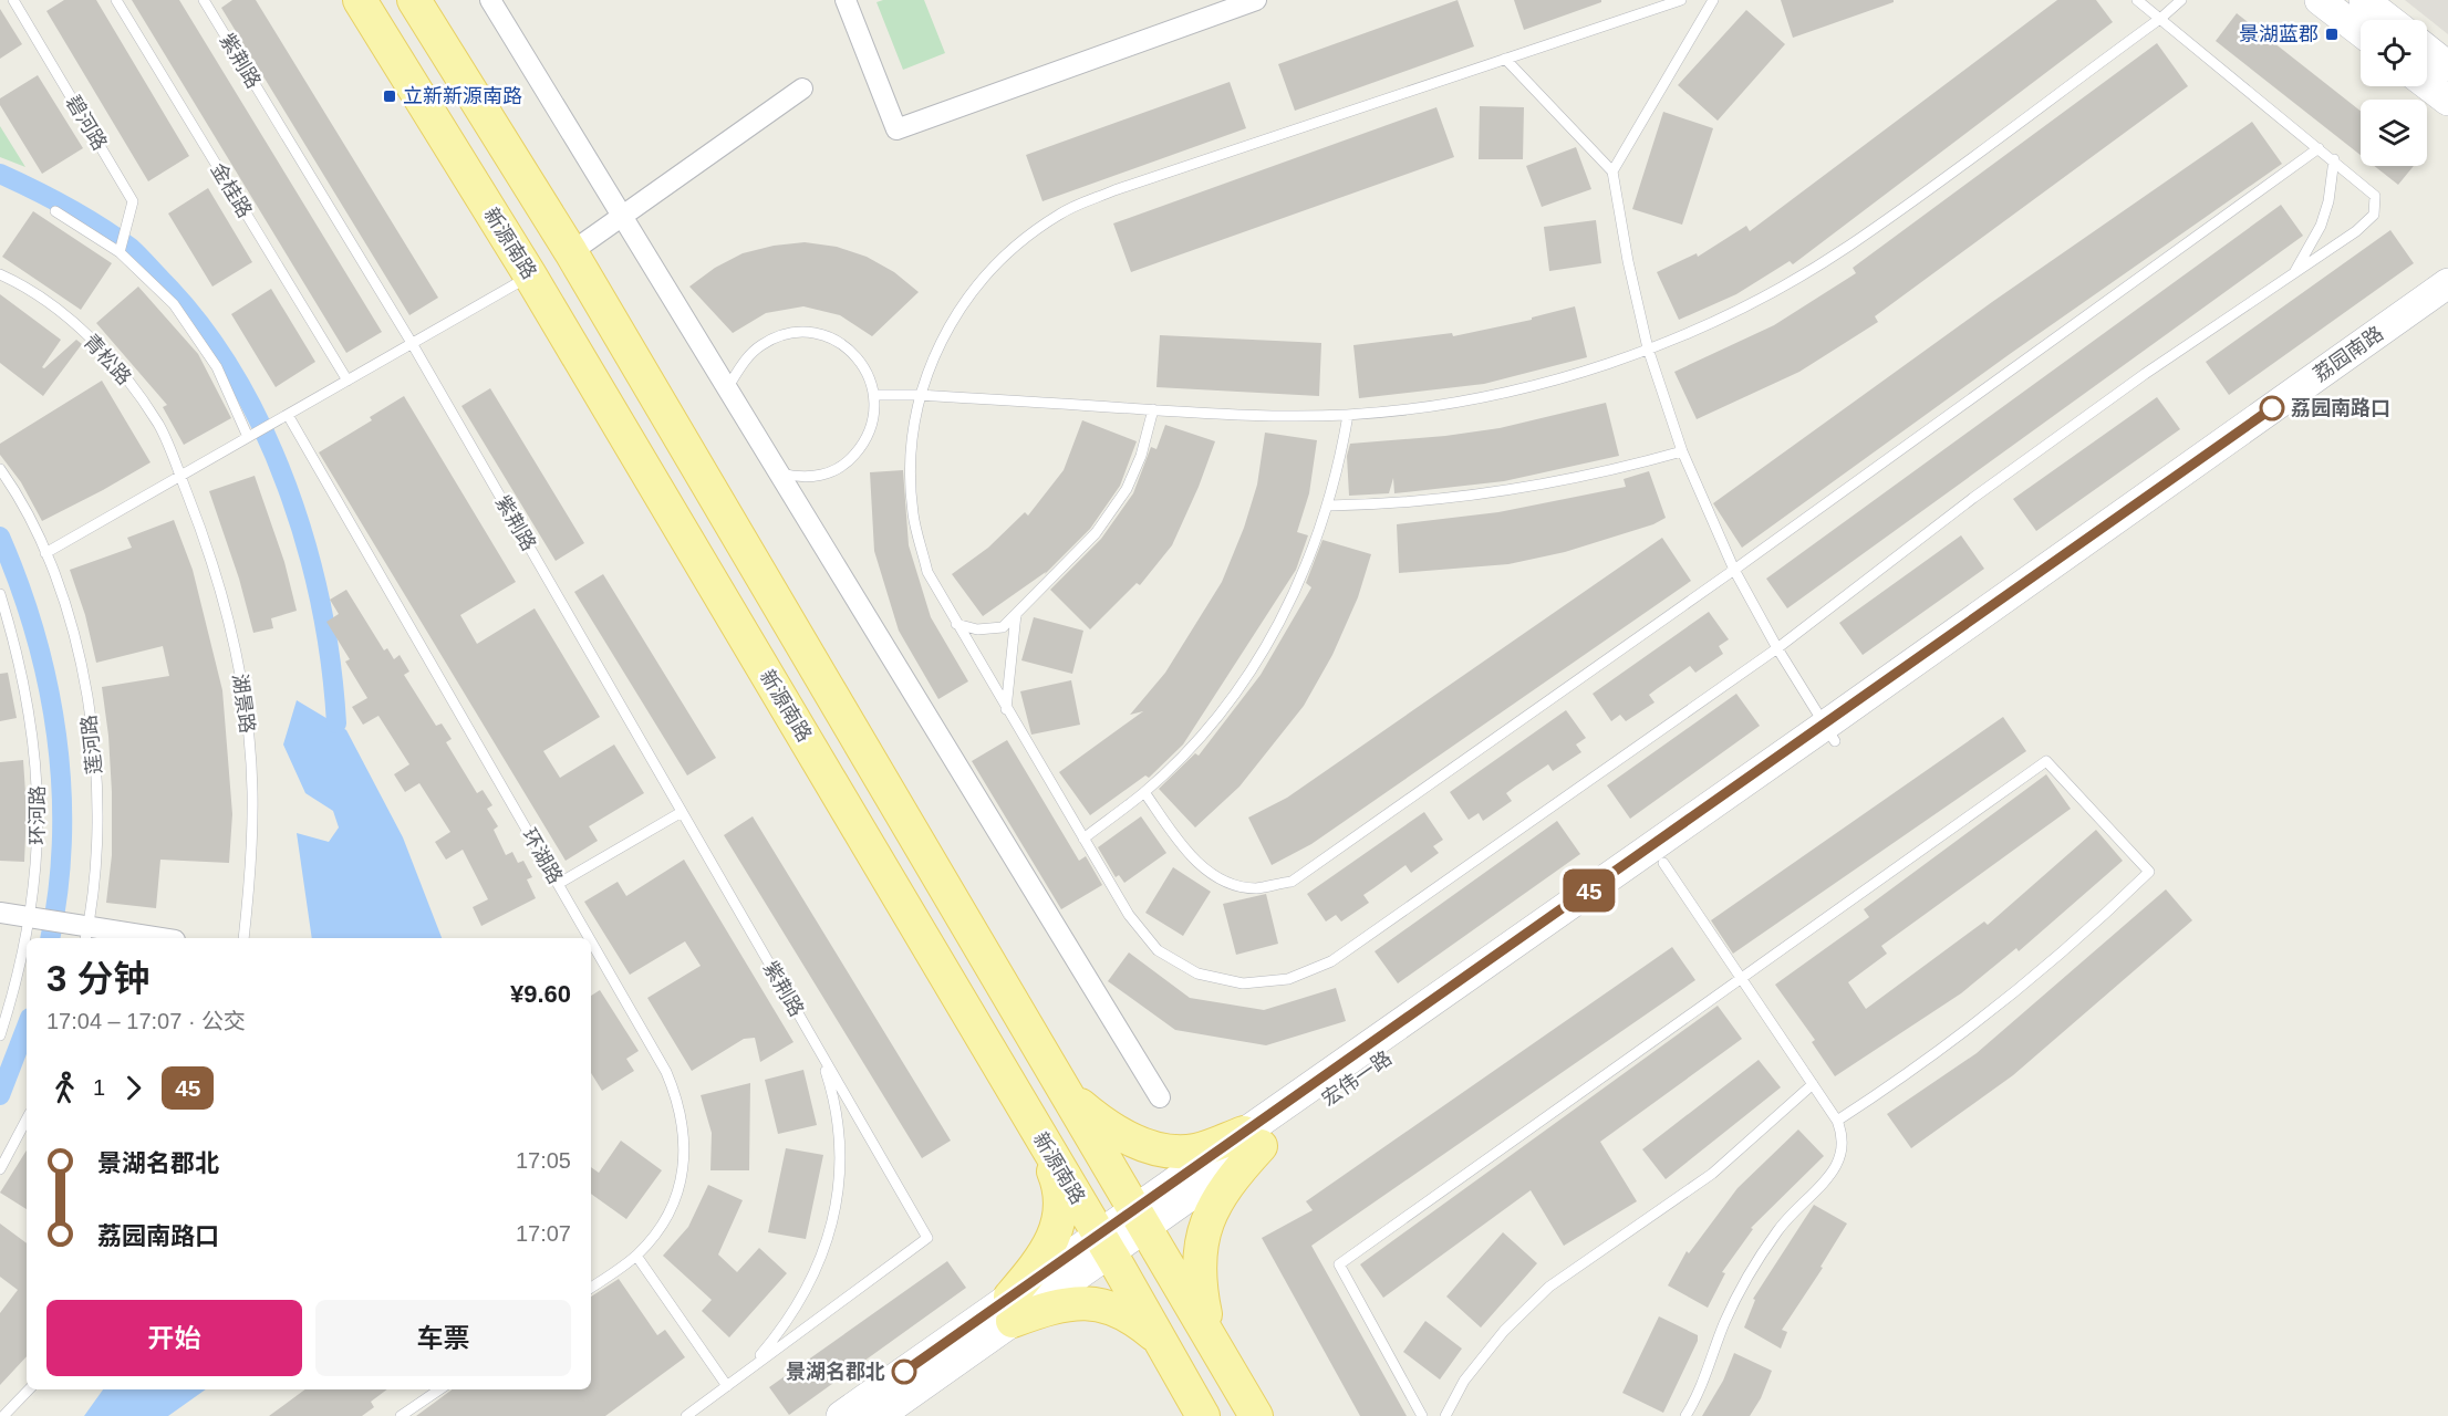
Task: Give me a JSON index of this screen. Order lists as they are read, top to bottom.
{
  "streets": {
    "main road": ["新源南路", "荔园南路", "宏伟一路"],
    "lane": [
      "紫荆路",
      "碧河路",
      "金桂路",
      "青松路",
      "湖景路",
      "莲河路",
      "环河路",
      "环湖路"
    ]
  },
  "crossings": [
    ["新源南路", "宏伟一路"],
    ["荔园南路", "宏伟一路"],
    ["青松路", "湖景路"]
  ],
  "places": {
    "transit": ["景湖蓝郡", "立新新源南路"],
    "other": ["荔园南路口", "景湖名郡北"]
  },
  "lines": ["bus line 45"],
  "page": {
    "on_map": "45",
    "heading": ["3 分钟", "17:04 – 17:07 · 公交", "¥9.60"],
    "legs": ["1", "45"],
    "list": [
      {
        "name": "景湖名郡北",
        "value": "17:05"
      },
      {
        "name": "荔园南路口",
        "value": "17:07"
      }
    ],
    "buttons": ["开始", "车票"]
  }
}
